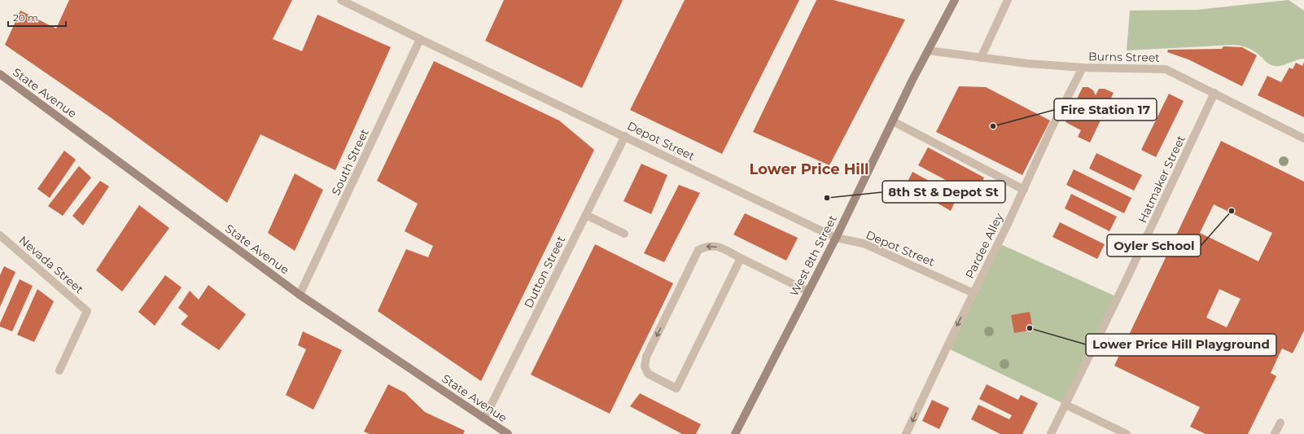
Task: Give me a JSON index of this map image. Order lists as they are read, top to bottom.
{
  "streets": {
    "main road": ["State Avenue", "West 8th Street"],
    "street": [
      "Burns Street",
      "Depot Street",
      "South Street",
      "Hatmaker Street",
      "Pardee Alley",
      "Nevada Street",
      "Dutton Street"
    ]
  },
  "crossings": [
    ["Burns Street", "Hatmaker Street"],
    ["Burns Street", "Pardee Alley"],
    ["Burns Street", "West 8th Street"],
    ["State Avenue", "South Street"],
    ["State Avenue", "Dutton Street"],
    ["Depot Street", "South Street"],
    ["Depot Street", "Pardee Alley"],
    ["Depot Street", "West 8th Street"],
    ["Depot Street", "Dutton Street"]
  ],
  "one_way": ["Pardee Alley"],
  "districts": ["Lower Price Hill"],
  "places": [
    "Fire Station 17",
    "8th St & Depot St",
    "Oyler School",
    "Lower Price Hill Playground"
  ],
  "scale_bar": "20 m"
}
